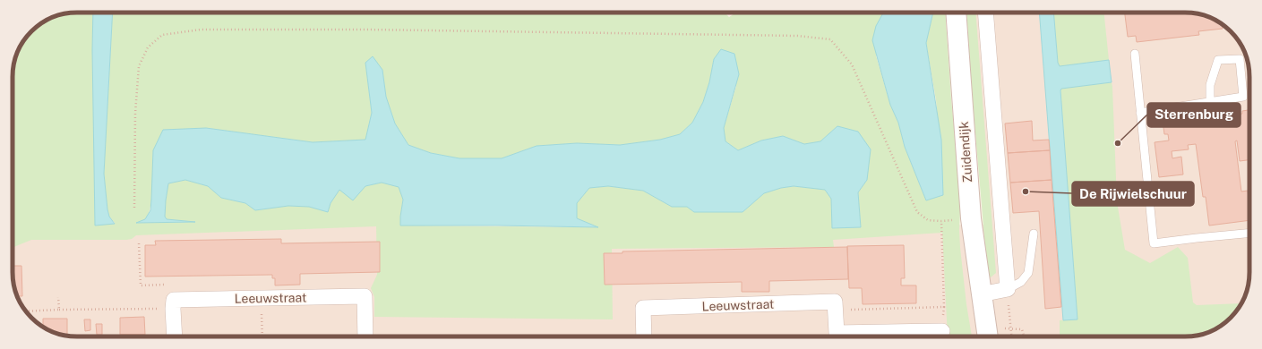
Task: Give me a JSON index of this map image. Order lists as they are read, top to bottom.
{
  "streets": {
    "street": ["Zuidendijk", "Leeuwstraat"]
  },
  "places": ["Sterrenburg", "De Rijwielschuur"]
}
